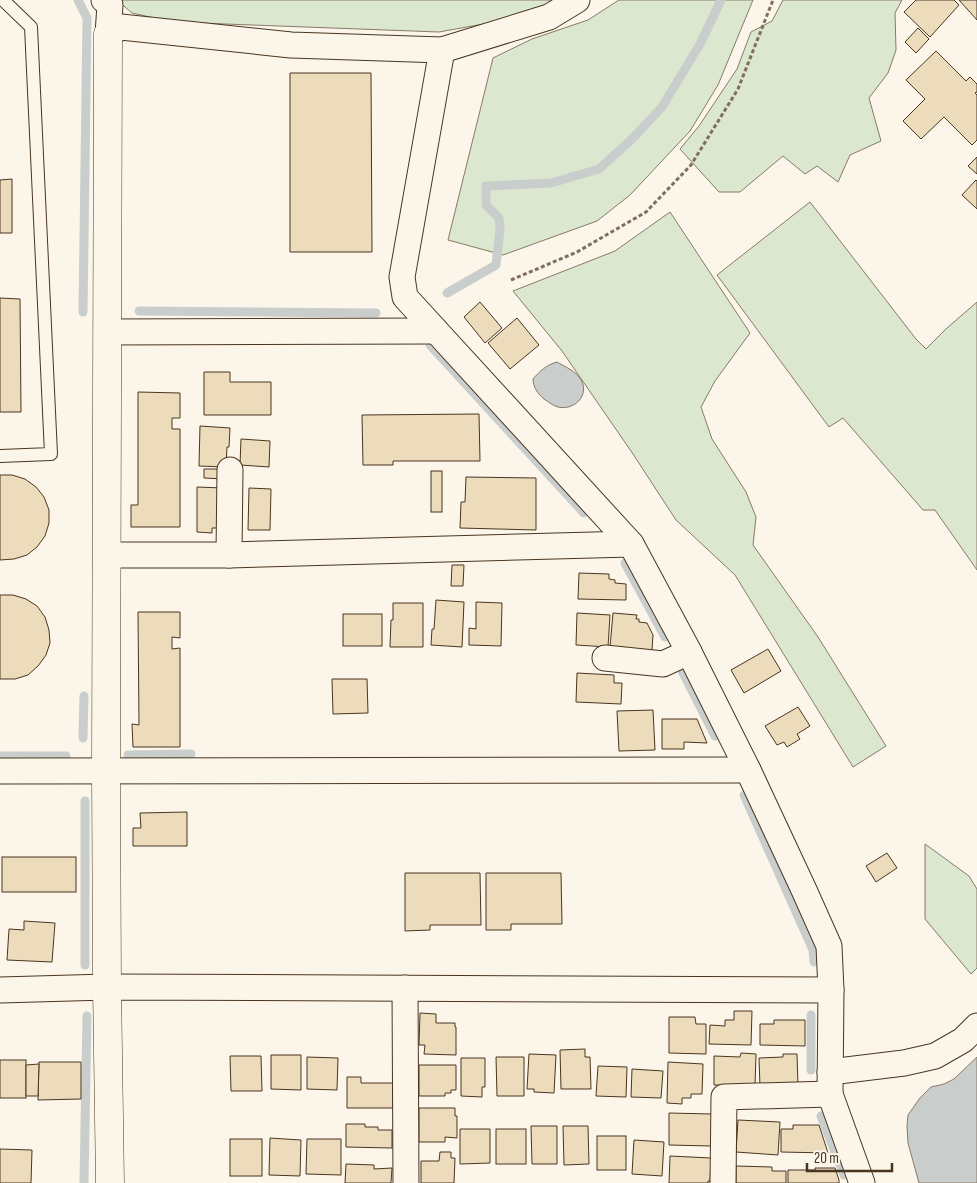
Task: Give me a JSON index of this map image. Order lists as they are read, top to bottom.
{
  "scale_bar": "20 m"
}
